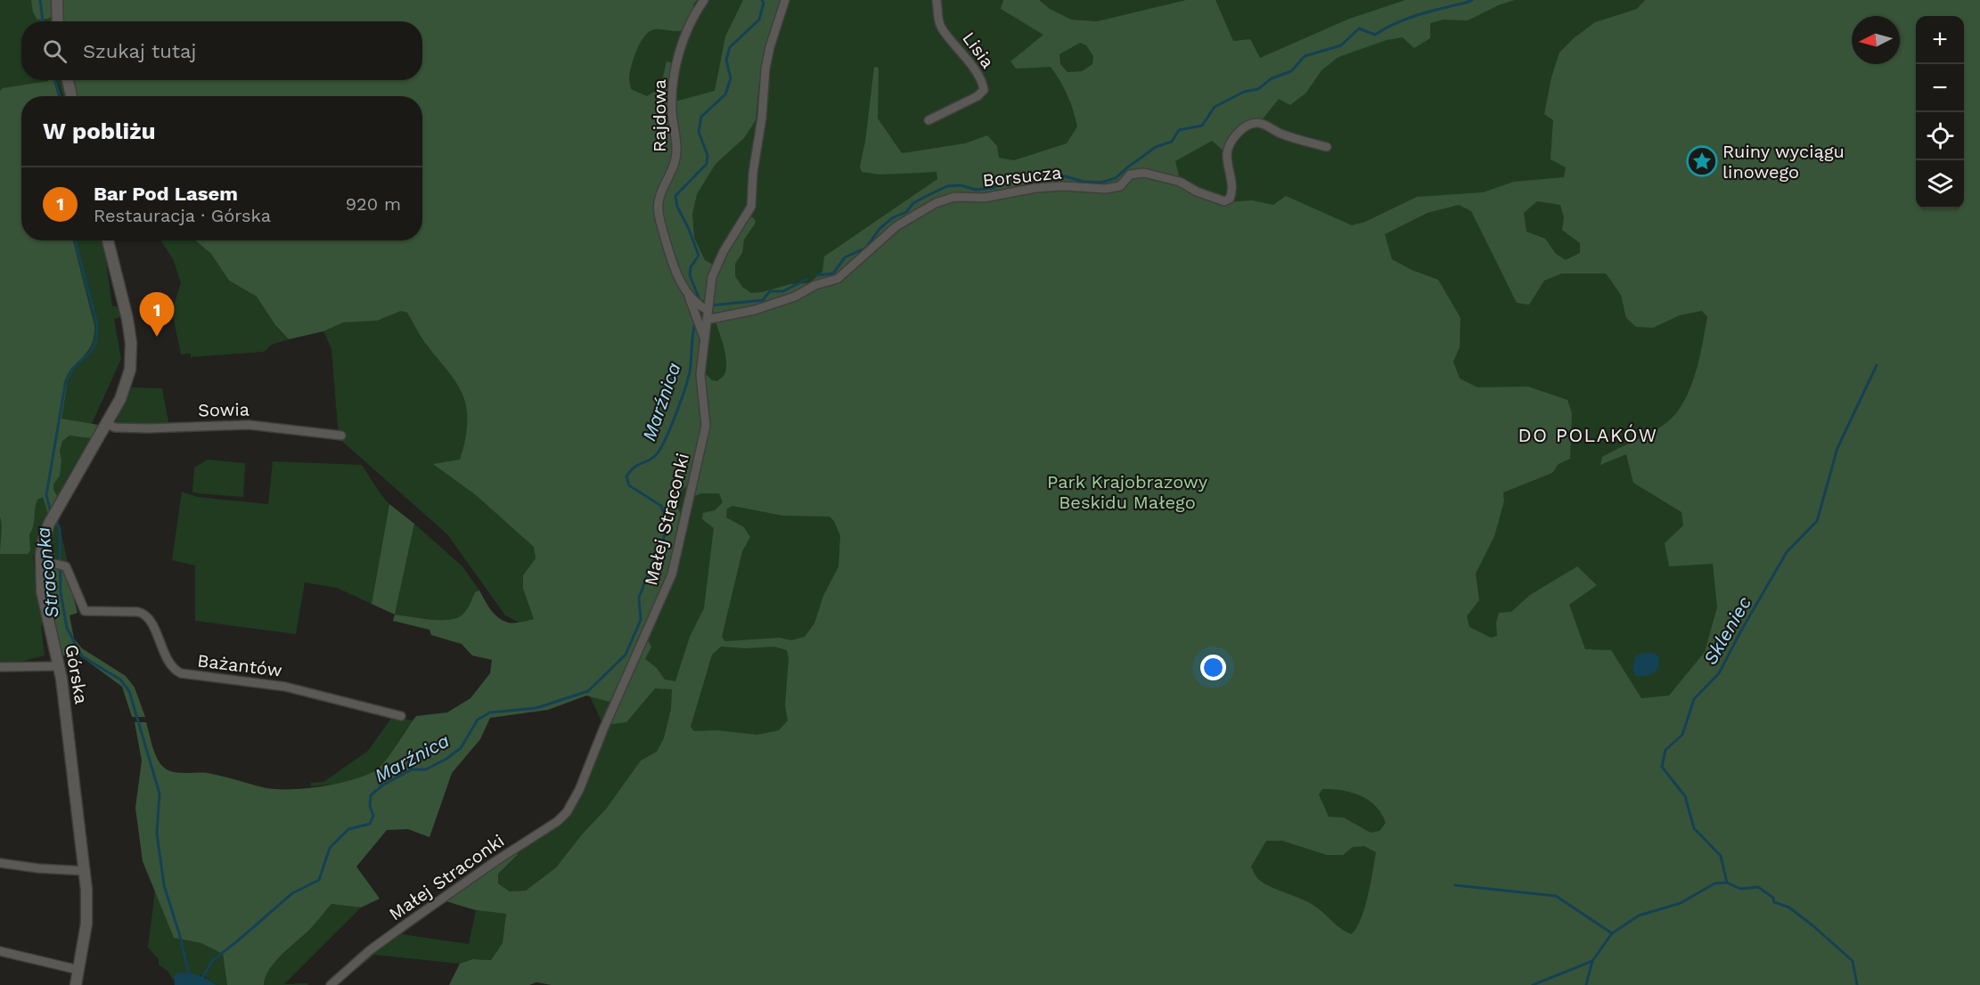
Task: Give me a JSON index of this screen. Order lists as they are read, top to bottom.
{
  "streets": {
    "street": [
      "Lisia",
      "Rajdowa",
      "Borsucza",
      "Sowia",
      "Małej Straconki",
      "Bażantów",
      "Górska"
    ]
  },
  "crossings": [
    ["Rajdowa", "Małej Straconki"],
    ["Borsucza", "Małej Straconki"],
    ["Sowia", "Górska"],
    ["Bażantów", "Górska"]
  ],
  "districts": ["DO POLAKÓW"],
  "water": ["Marźnica", "Straconka", "Skleniec"],
  "parks": ["Park Krajobrazowy Beskidu Małego"],
  "places": {
    "place": ["Ruiny wyciągu linowego"]
  },
  "north": "left",
  "page": {
    "map_buttons": ["+", "−"],
    "search": "Szukaj tutaj",
    "heading": "W pobliżu",
    "list": [
      {
        "mark": "1",
        "name": "Bar Pod Lasem",
        "note": "Restauracja · Górska",
        "value": "920 m"
      }
    ],
    "pins": "1"
  }
}
